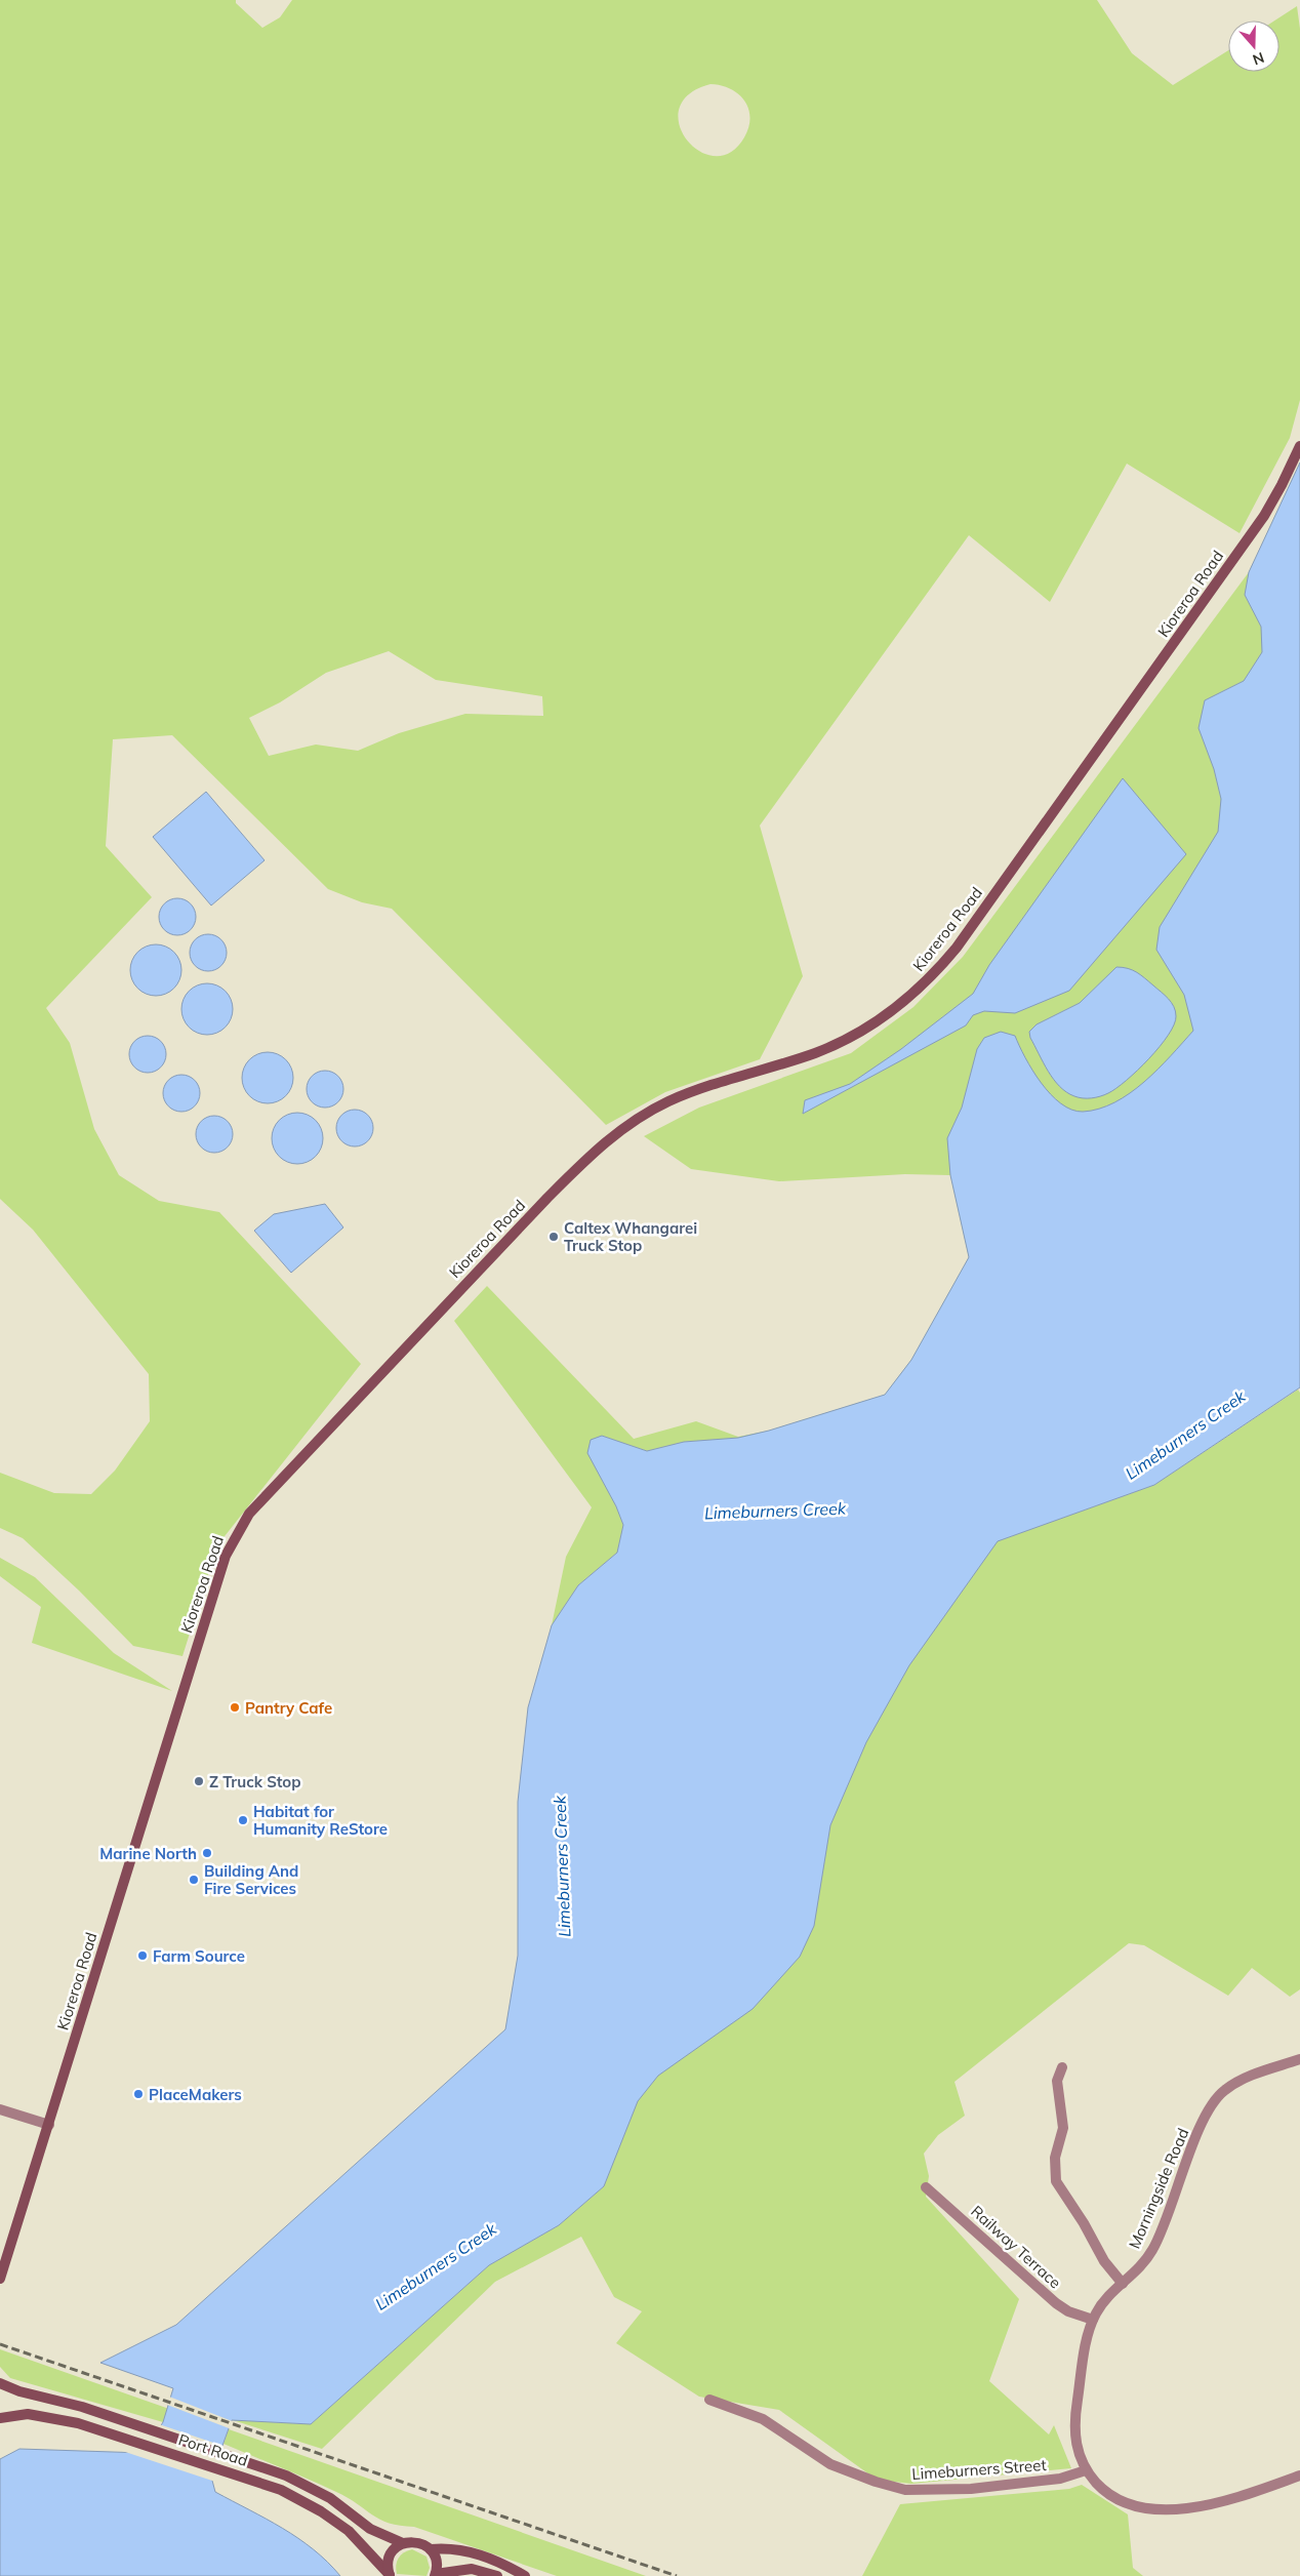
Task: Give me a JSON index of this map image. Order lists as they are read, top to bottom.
{
  "streets": {
    "main road": ["Kioreroa Road", "Port Road"],
    "street": ["Morningside Road", "Railway Terrace", "Limeburners Street"]
  },
  "crossings": [
    ["Morningside Road", "Railway Terrace"],
    ["Morningside Road", "Limeburners Street"]
  ],
  "water": ["Limeburners Creek"],
  "places": [
    "Caltex Whangarei Truck Stop",
    "Pantry Cafe",
    "Z Truck Stop",
    "Habitat for Humanity ReStore",
    "Marine North",
    "Building And Fire Services",
    "Farm Source",
    "PlaceMakers"
  ],
  "north": "bottom"
}
